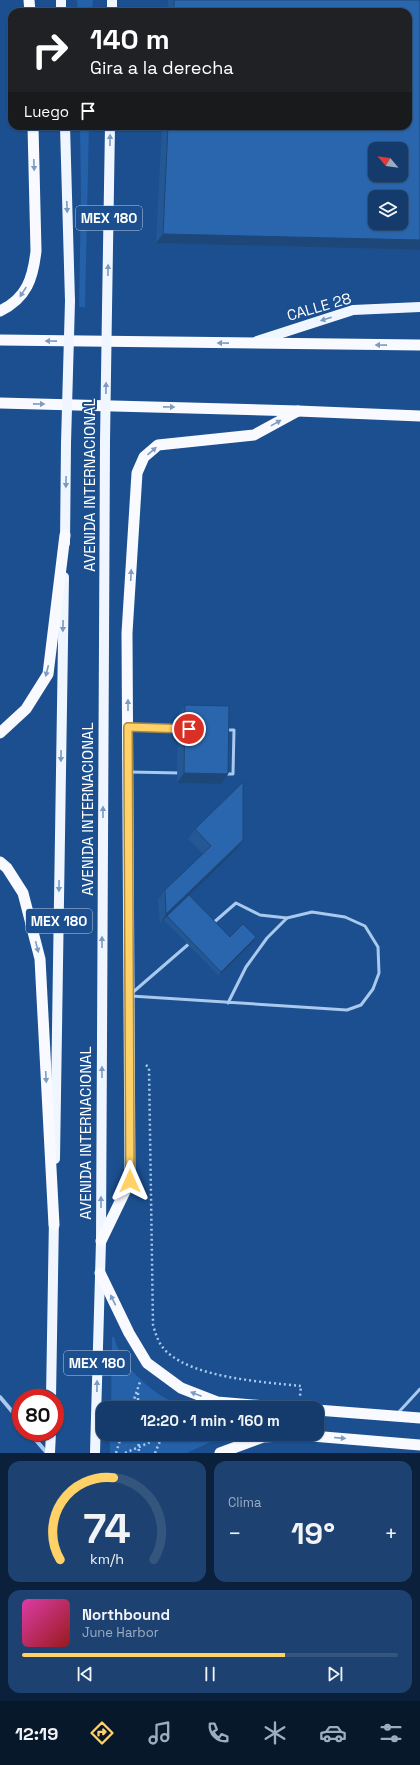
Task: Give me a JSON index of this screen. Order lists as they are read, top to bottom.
{
  "streets": {
    "main road": ["MEX 180", "CALLE 28", "AVENIDA INTERNACIONAL"]
  },
  "one_way": ["CALLE 28"],
  "north": "top left",
  "page": {
    "turn": ["140 m", "Gira a la derecha"],
    "then": "Luego",
    "limit": "80",
    "trip": "12:20 · 1 min · 160 m",
    "tile": "Clima",
    "heat": ["−", "19°", "+"],
    "song": ["Northbound", "June Harbor"],
    "tabs": "12:19",
    "gauge": ["74", "km/h"]
  }
}
